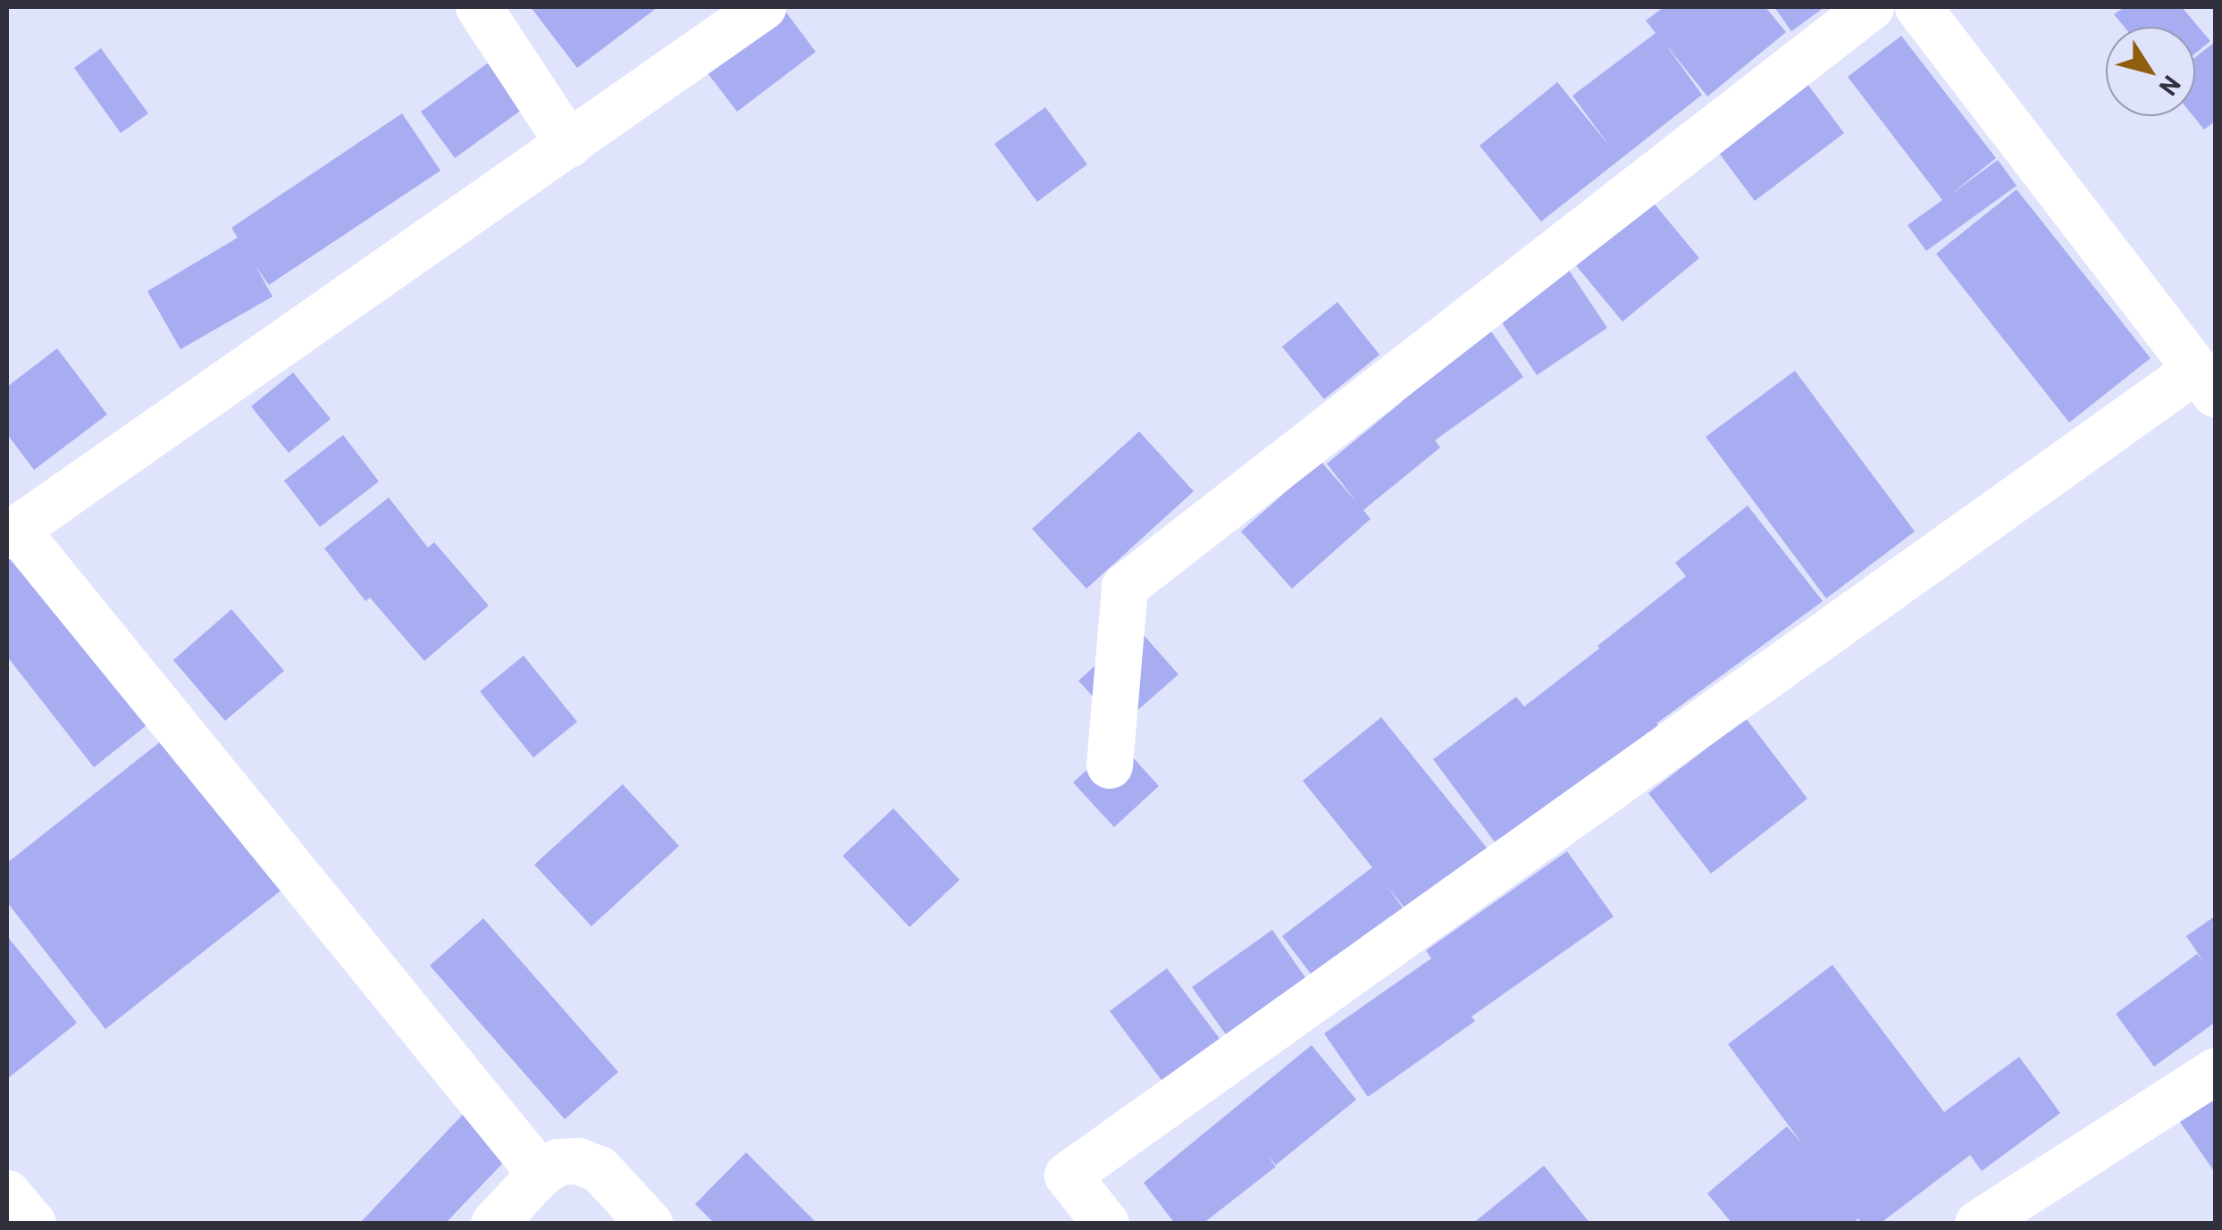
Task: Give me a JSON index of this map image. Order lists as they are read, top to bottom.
{
  "north": "bottom right"
}
